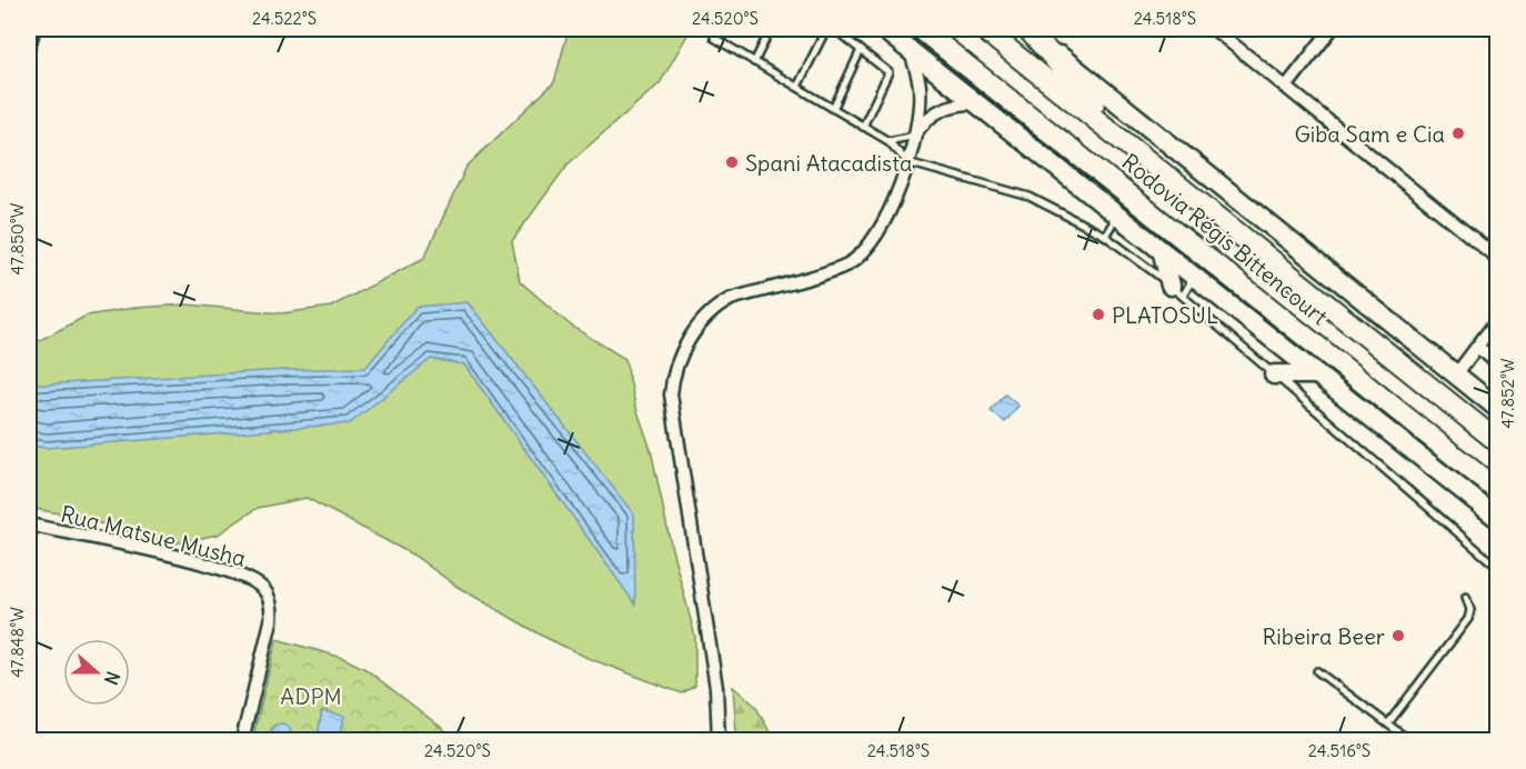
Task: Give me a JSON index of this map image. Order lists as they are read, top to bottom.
{
  "streets": {
    "highway": ["Rodovia Régis Bittencourt"],
    "street": ["Rua Matsue Musha"]
  },
  "parks": ["ADPM"],
  "places": [
    "Giba Sam e Cia",
    "Spani Atacadista",
    "PLATOSUL",
    "Ribeira Beer"
  ],
  "north": "right",
  "coordinates": [
    "24.522°S",
    "24.520°S",
    "24.518°S",
    "47.850°W",
    "47.852°W",
    "47.848°W",
    "24.516°S"
  ]
}
